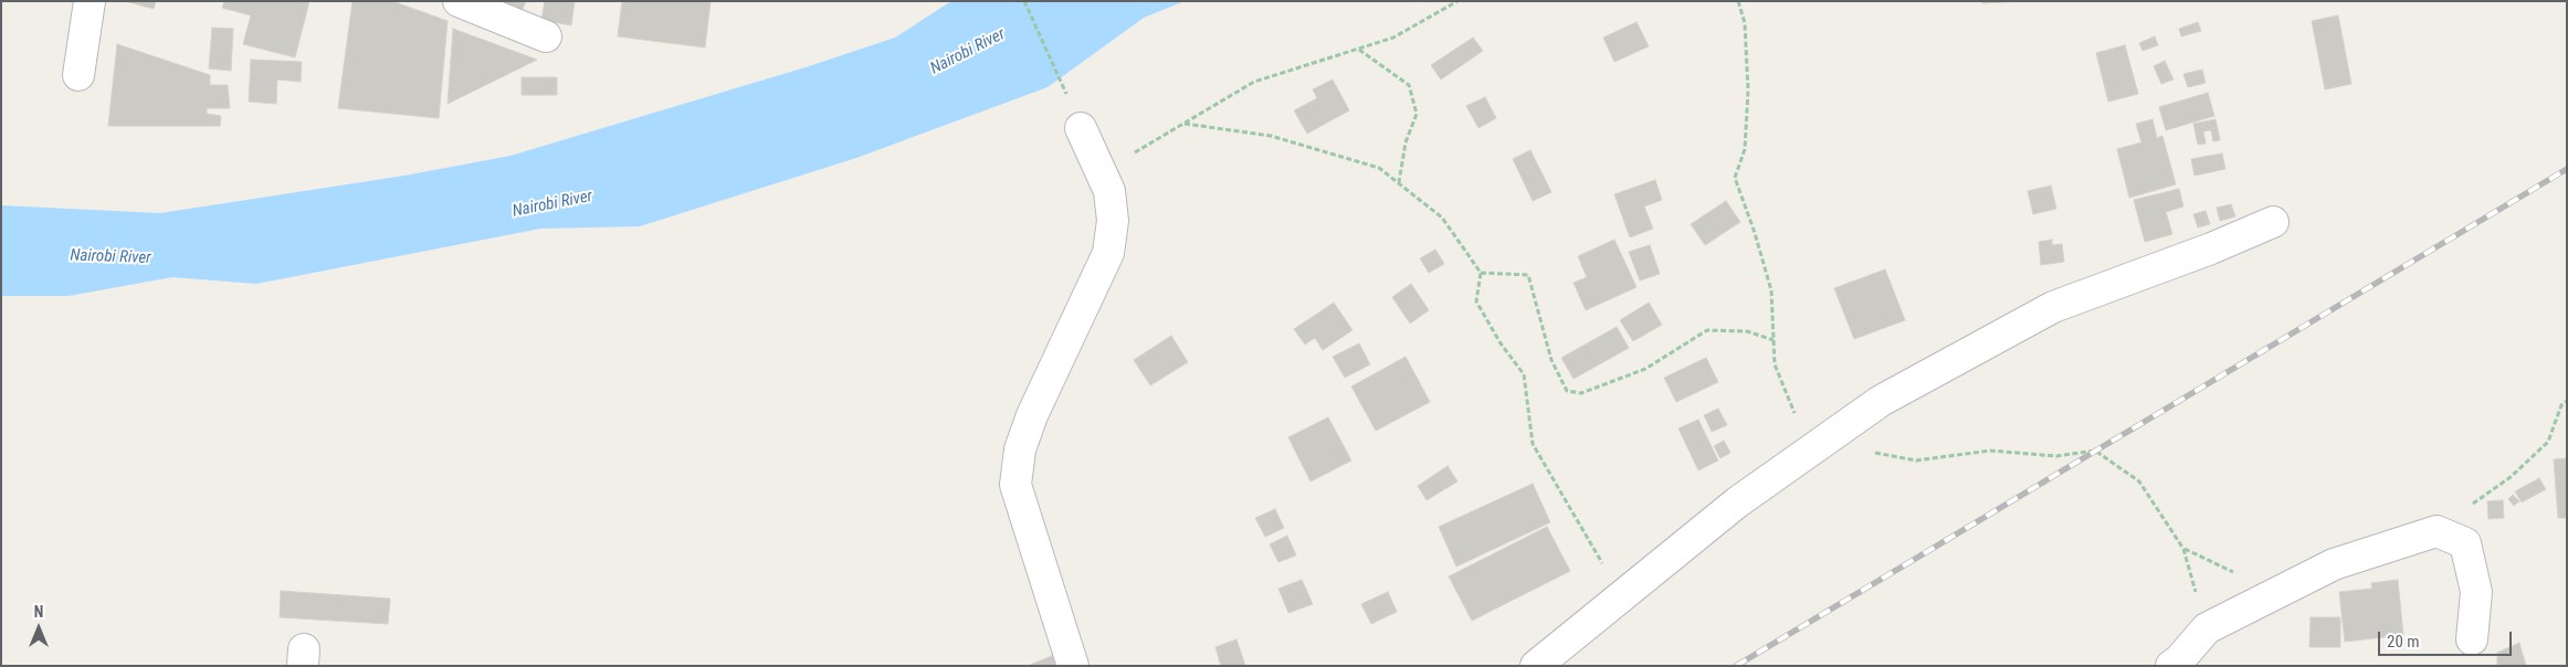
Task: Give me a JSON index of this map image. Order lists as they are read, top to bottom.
{
  "water": ["Nairobi River"],
  "scale_bar": "20 m",
  "north": "top"
}
